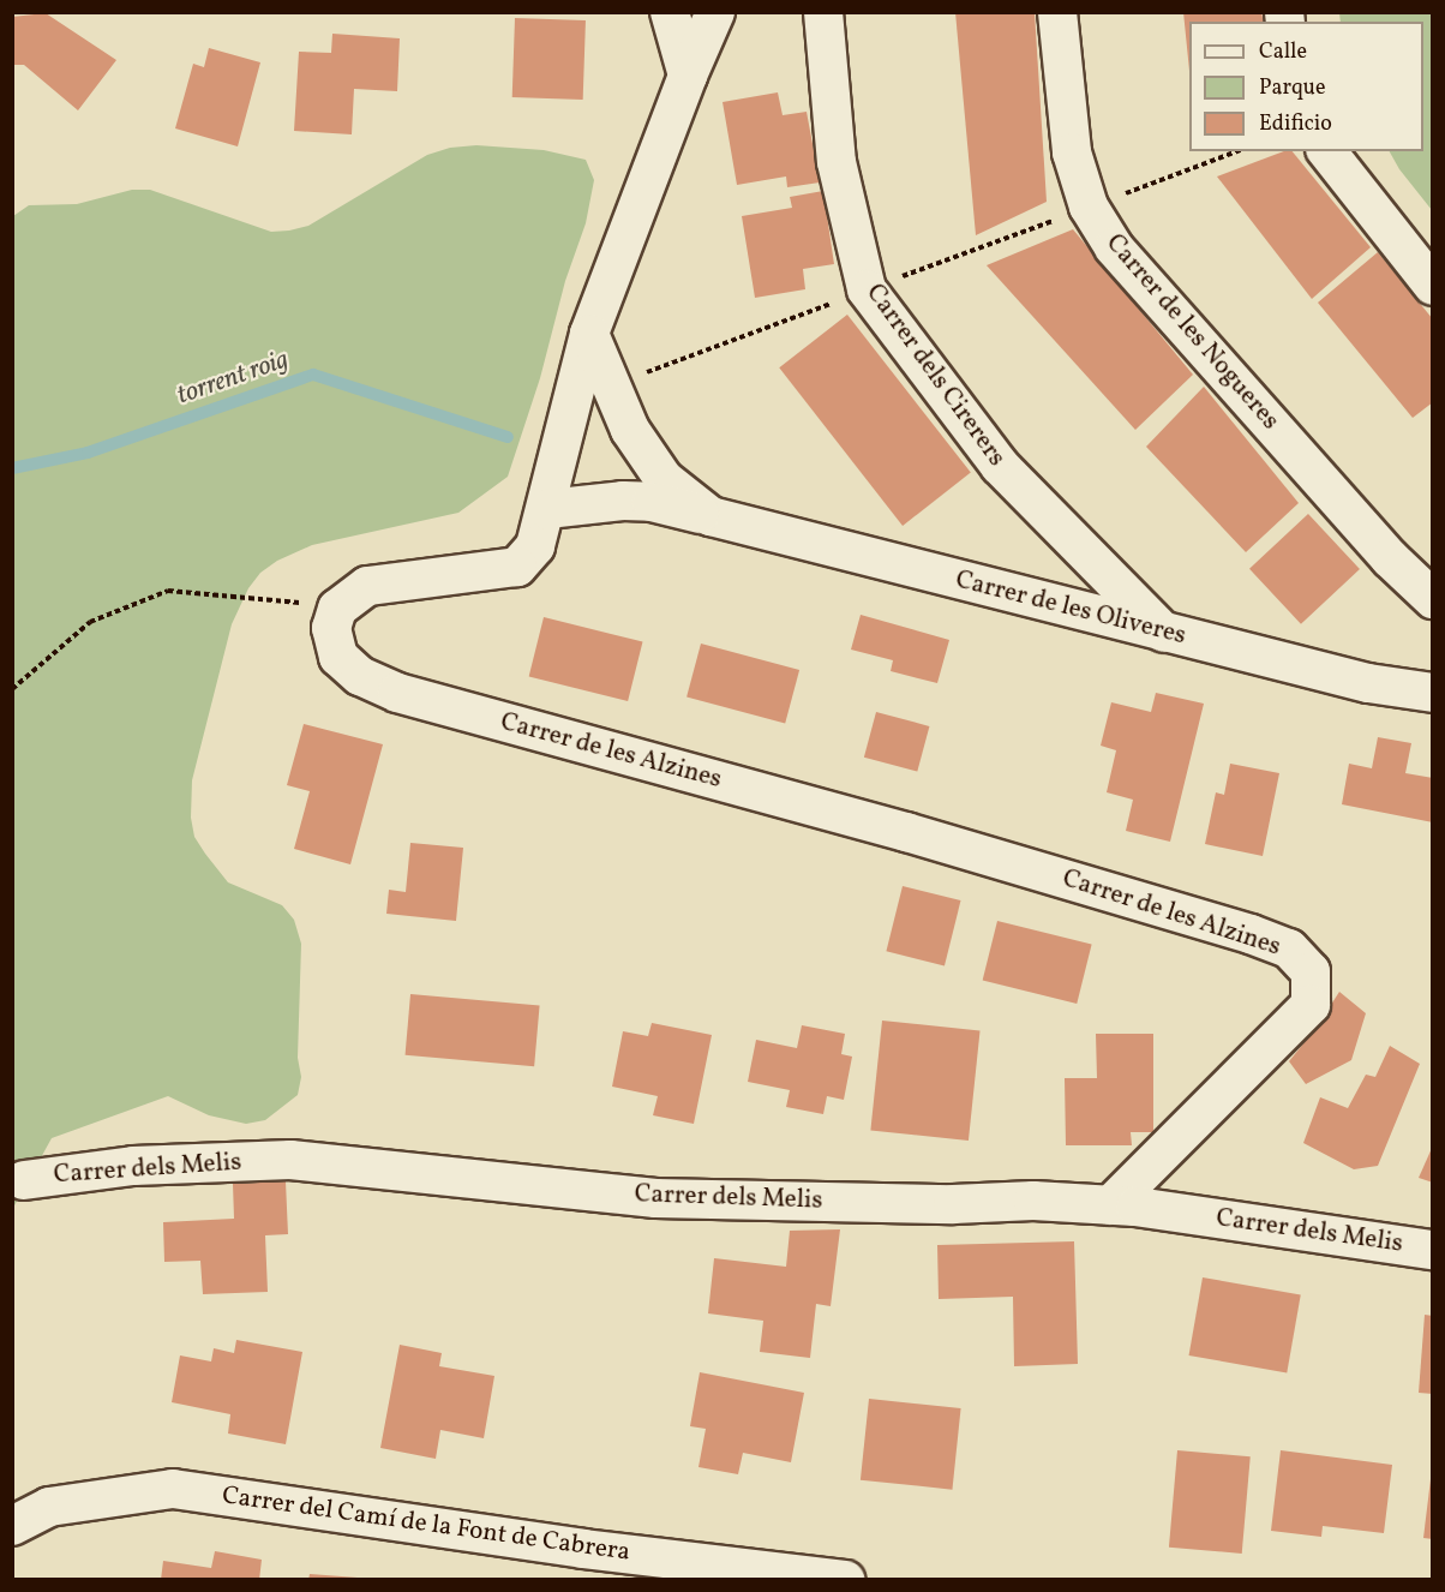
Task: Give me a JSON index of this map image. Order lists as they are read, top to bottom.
{
  "streets": {
    "street": [
      "Carrer de les Nogueres",
      "Carrer dels Cirerers",
      "Carrer de les Oliveres",
      "Carrer de les Alzines",
      "Carrer dels Melis",
      "Carrer del Camí de la Font de Cabrera"
    ]
  },
  "crossings": [
    ["Carrer dels Cirerers", "Carrer de les Oliveres"],
    ["Carrer de les Alzines", "Carrer dels Melis"]
  ],
  "water": ["torrent roig"],
  "legend": ["Calle", "Parque", "Edificio"]
}
